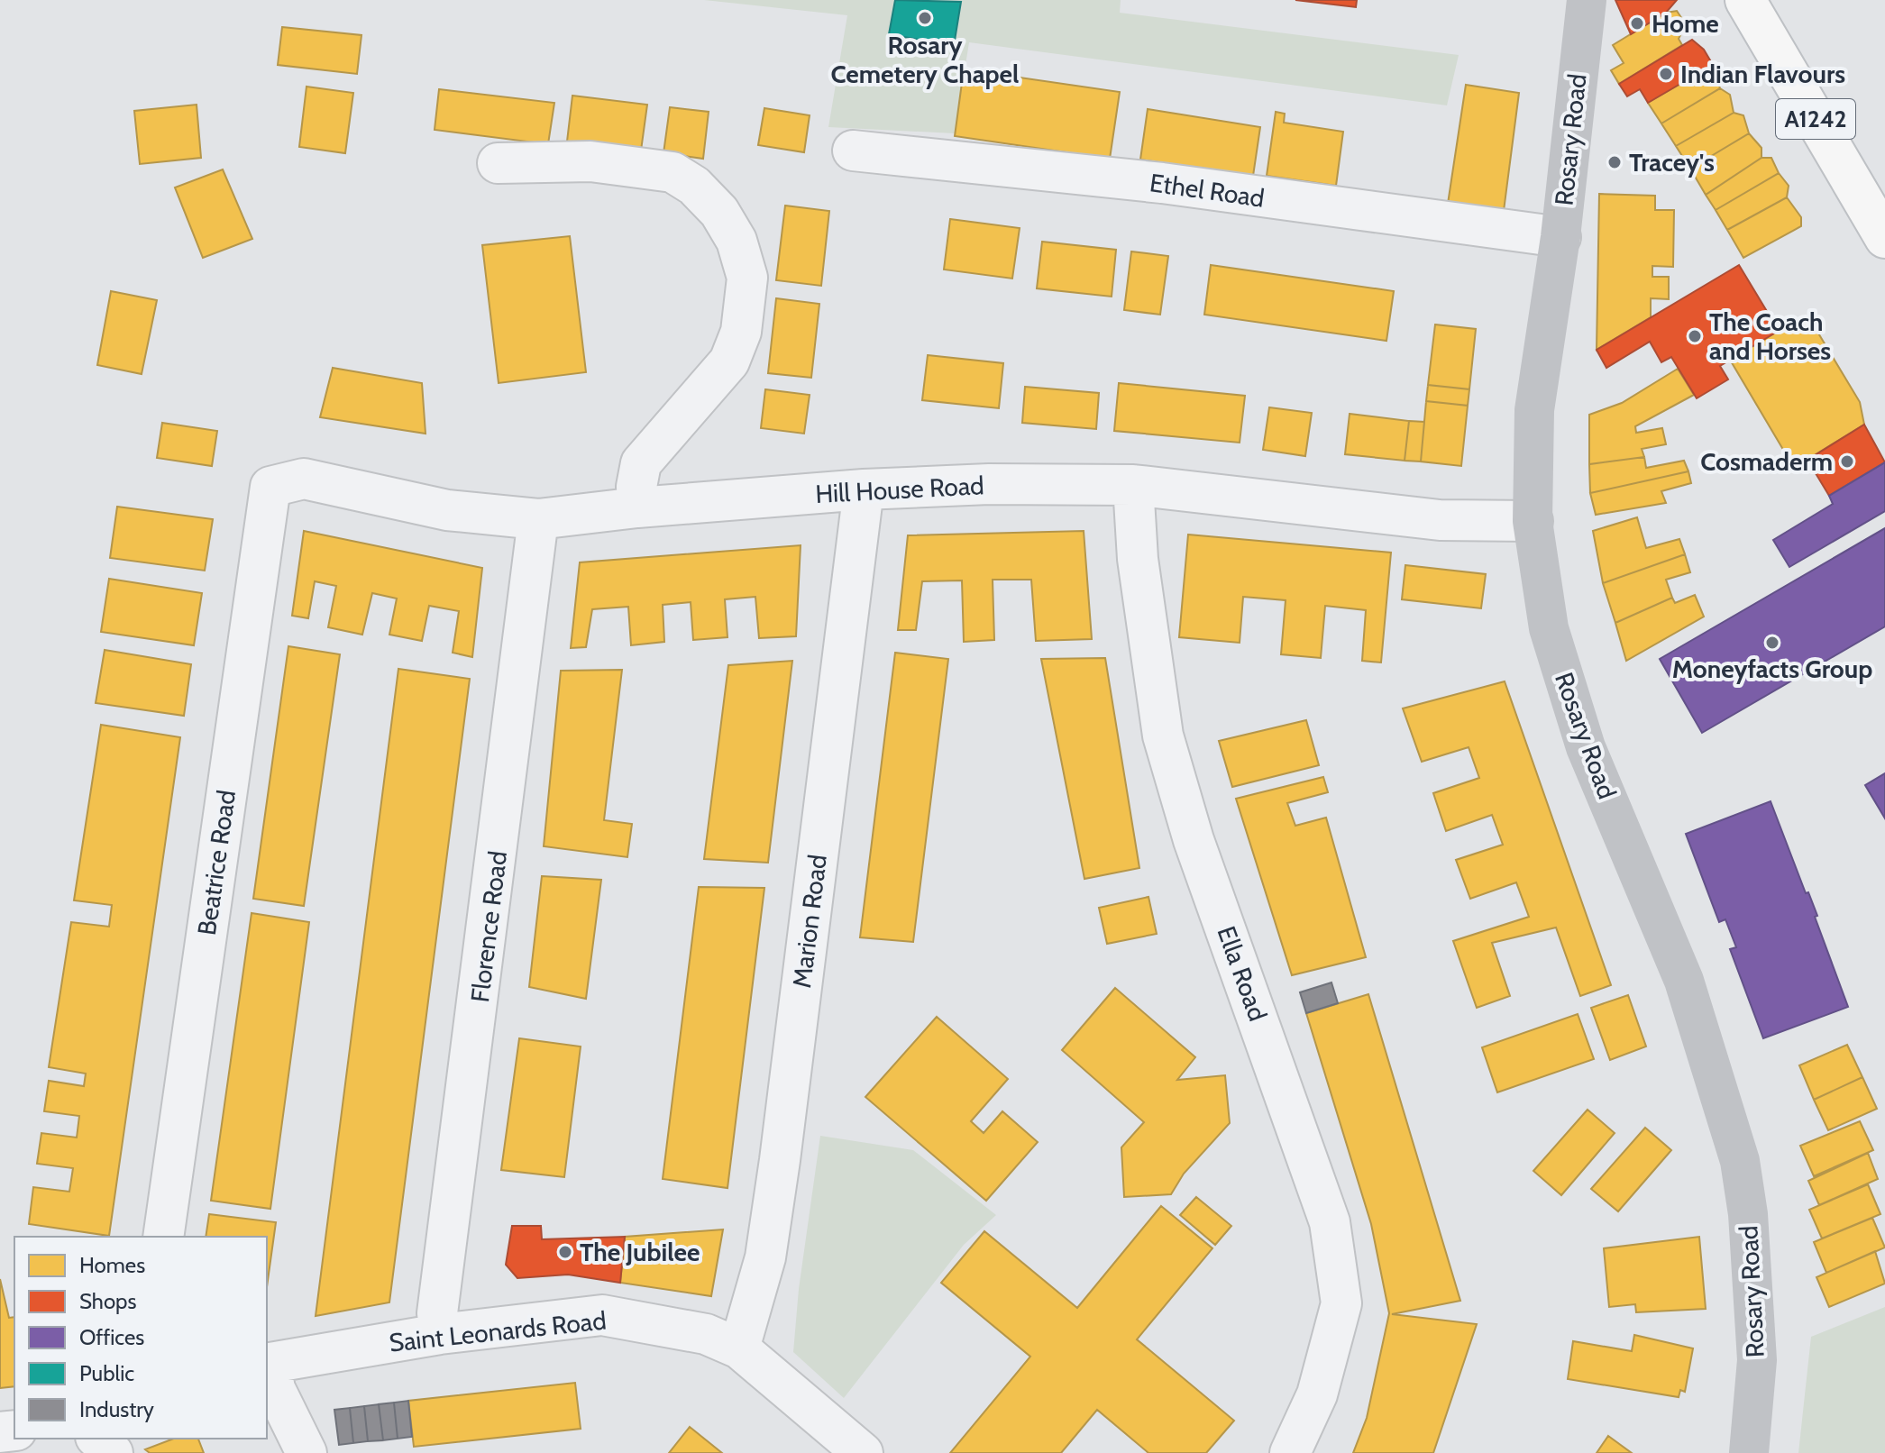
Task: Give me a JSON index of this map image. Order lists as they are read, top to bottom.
{
  "streets": {
    "main road": ["A1242"],
    "street": [
      "Rosary Road",
      "Ethel Road",
      "Hill House Road",
      "Beatrice Road",
      "Marion Road",
      "Florence Road",
      "Ella Road",
      "Saint Leonards Road"
    ]
  },
  "crossings": [
    ["Rosary Road", "Ethel Road"],
    ["Rosary Road", "Hill House Road"],
    ["Hill House Road", "Beatrice Road"],
    ["Hill House Road", "Marion Road"],
    ["Hill House Road", "Florence Road"],
    ["Hill House Road", "Ella Road"],
    ["Marion Road", "Saint Leonards Road"],
    ["Florence Road", "Saint Leonards Road"]
  ],
  "places": [
    "Rosary Cemetery Chapel",
    "Home",
    "Indian Flavours",
    "Tracey's",
    "The Coach and Horses",
    "Cosmaderm",
    "Moneyfacts Group",
    "The Jubilee"
  ],
  "legend": [
    "Homes",
    "Shops",
    "Offices",
    "Public",
    "Industry"
  ]
}
